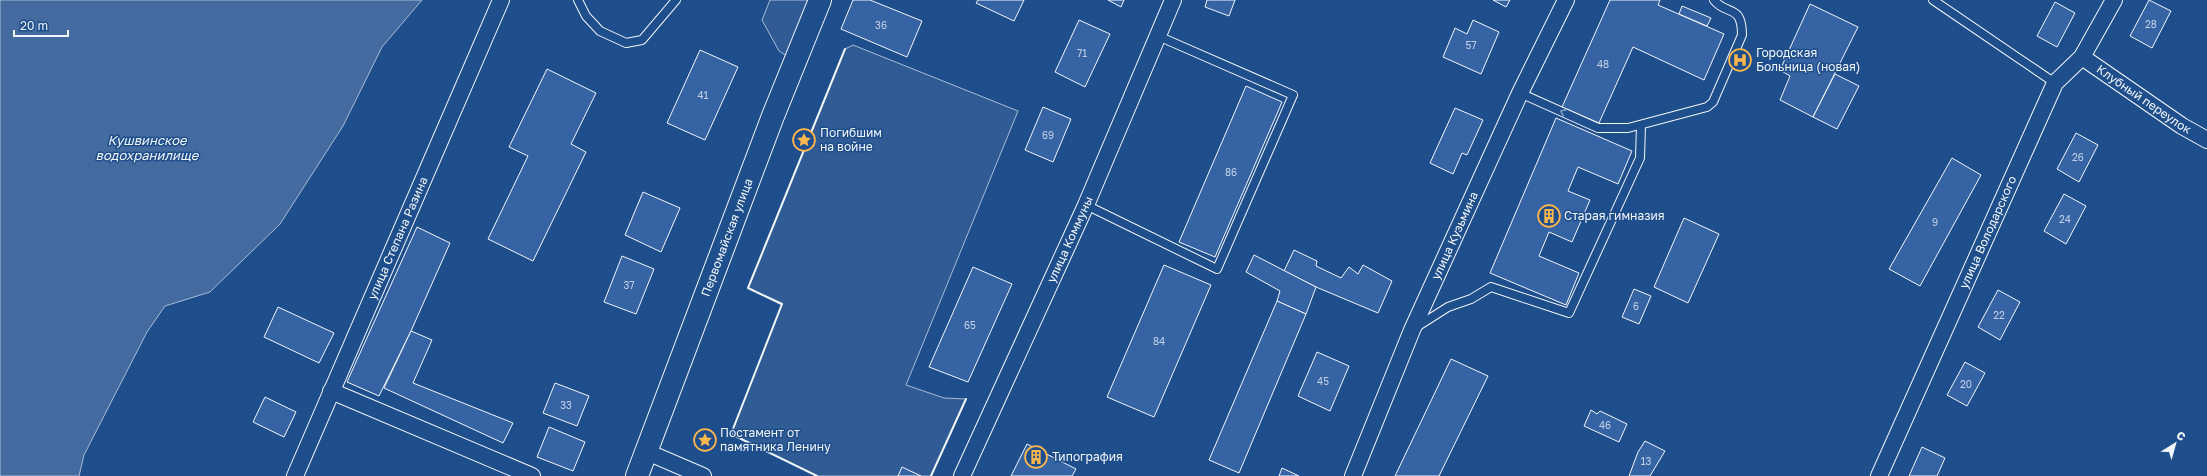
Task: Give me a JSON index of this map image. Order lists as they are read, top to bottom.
{
  "streets": {
    "main road": ["Первомайская улица"],
    "street": [
      "Клубный переулок",
      "улица Володарского",
      "улица Кузьмина",
      "улица Степана Разина",
      "улица Коммуны"
    ]
  },
  "crossings": [
    ["Клубный переулок", "улица Володарского"]
  ],
  "water": ["Кушвинское водохранилище"],
  "places": {
    "hospital": ["Городская Больница (новая)"],
    "place": ["Погибшим на войне", "Постамент от памятника Ленину"],
    "building": ["Старая гимназия", "Типография"]
  },
  "house_numbers": [
    "28",
    "36",
    "57",
    "71",
    "48",
    "41",
    "69",
    "26",
    "86",
    "24",
    "9",
    "37",
    "6",
    "22",
    "65",
    "84",
    "45",
    "20",
    "33",
    "46",
    "13"
  ],
  "scale_bar": "20 m",
  "north": "top right"
}
